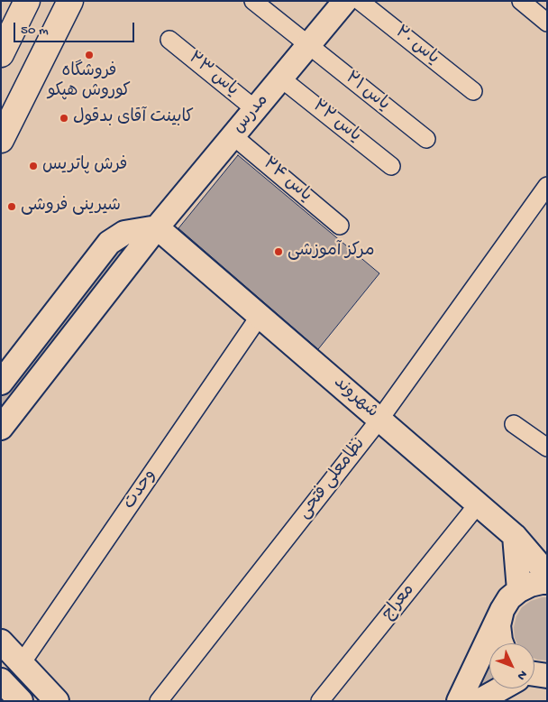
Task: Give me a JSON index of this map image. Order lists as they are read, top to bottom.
{
  "streets": {
    "street": [
      "یاس ۲۰",
      "یاس ۲۳",
      "یاس ۲۱",
      "مدرس",
      "یاس ۲۲",
      "یاس ۲۴",
      "شهروند",
      "نظامعلی فتحی",
      "وحدت",
      "معراج"
    ]
  },
  "crossings": [
    ["یاس ۲۳", "مدرس"],
    ["یاس ۲۱", "مدرس"],
    ["مدرس", "یاس ۲۲"],
    ["مدرس", "یاس ۲۴"],
    ["مدرس", "شهروند"],
    ["شهروند", "نظامعلی فتحی"],
    ["شهروند", "وحدت"],
    ["شهروند", "معراج"]
  ],
  "places": [
    "فروشگاه کوروش هپکو",
    "کابینت آقای بدقول",
    "فرش پاتریس",
    "شیرینی فروشی",
    "مرکز آموزشی"
  ],
  "scale_bar": "50 m",
  "north": "bottom right"
}
